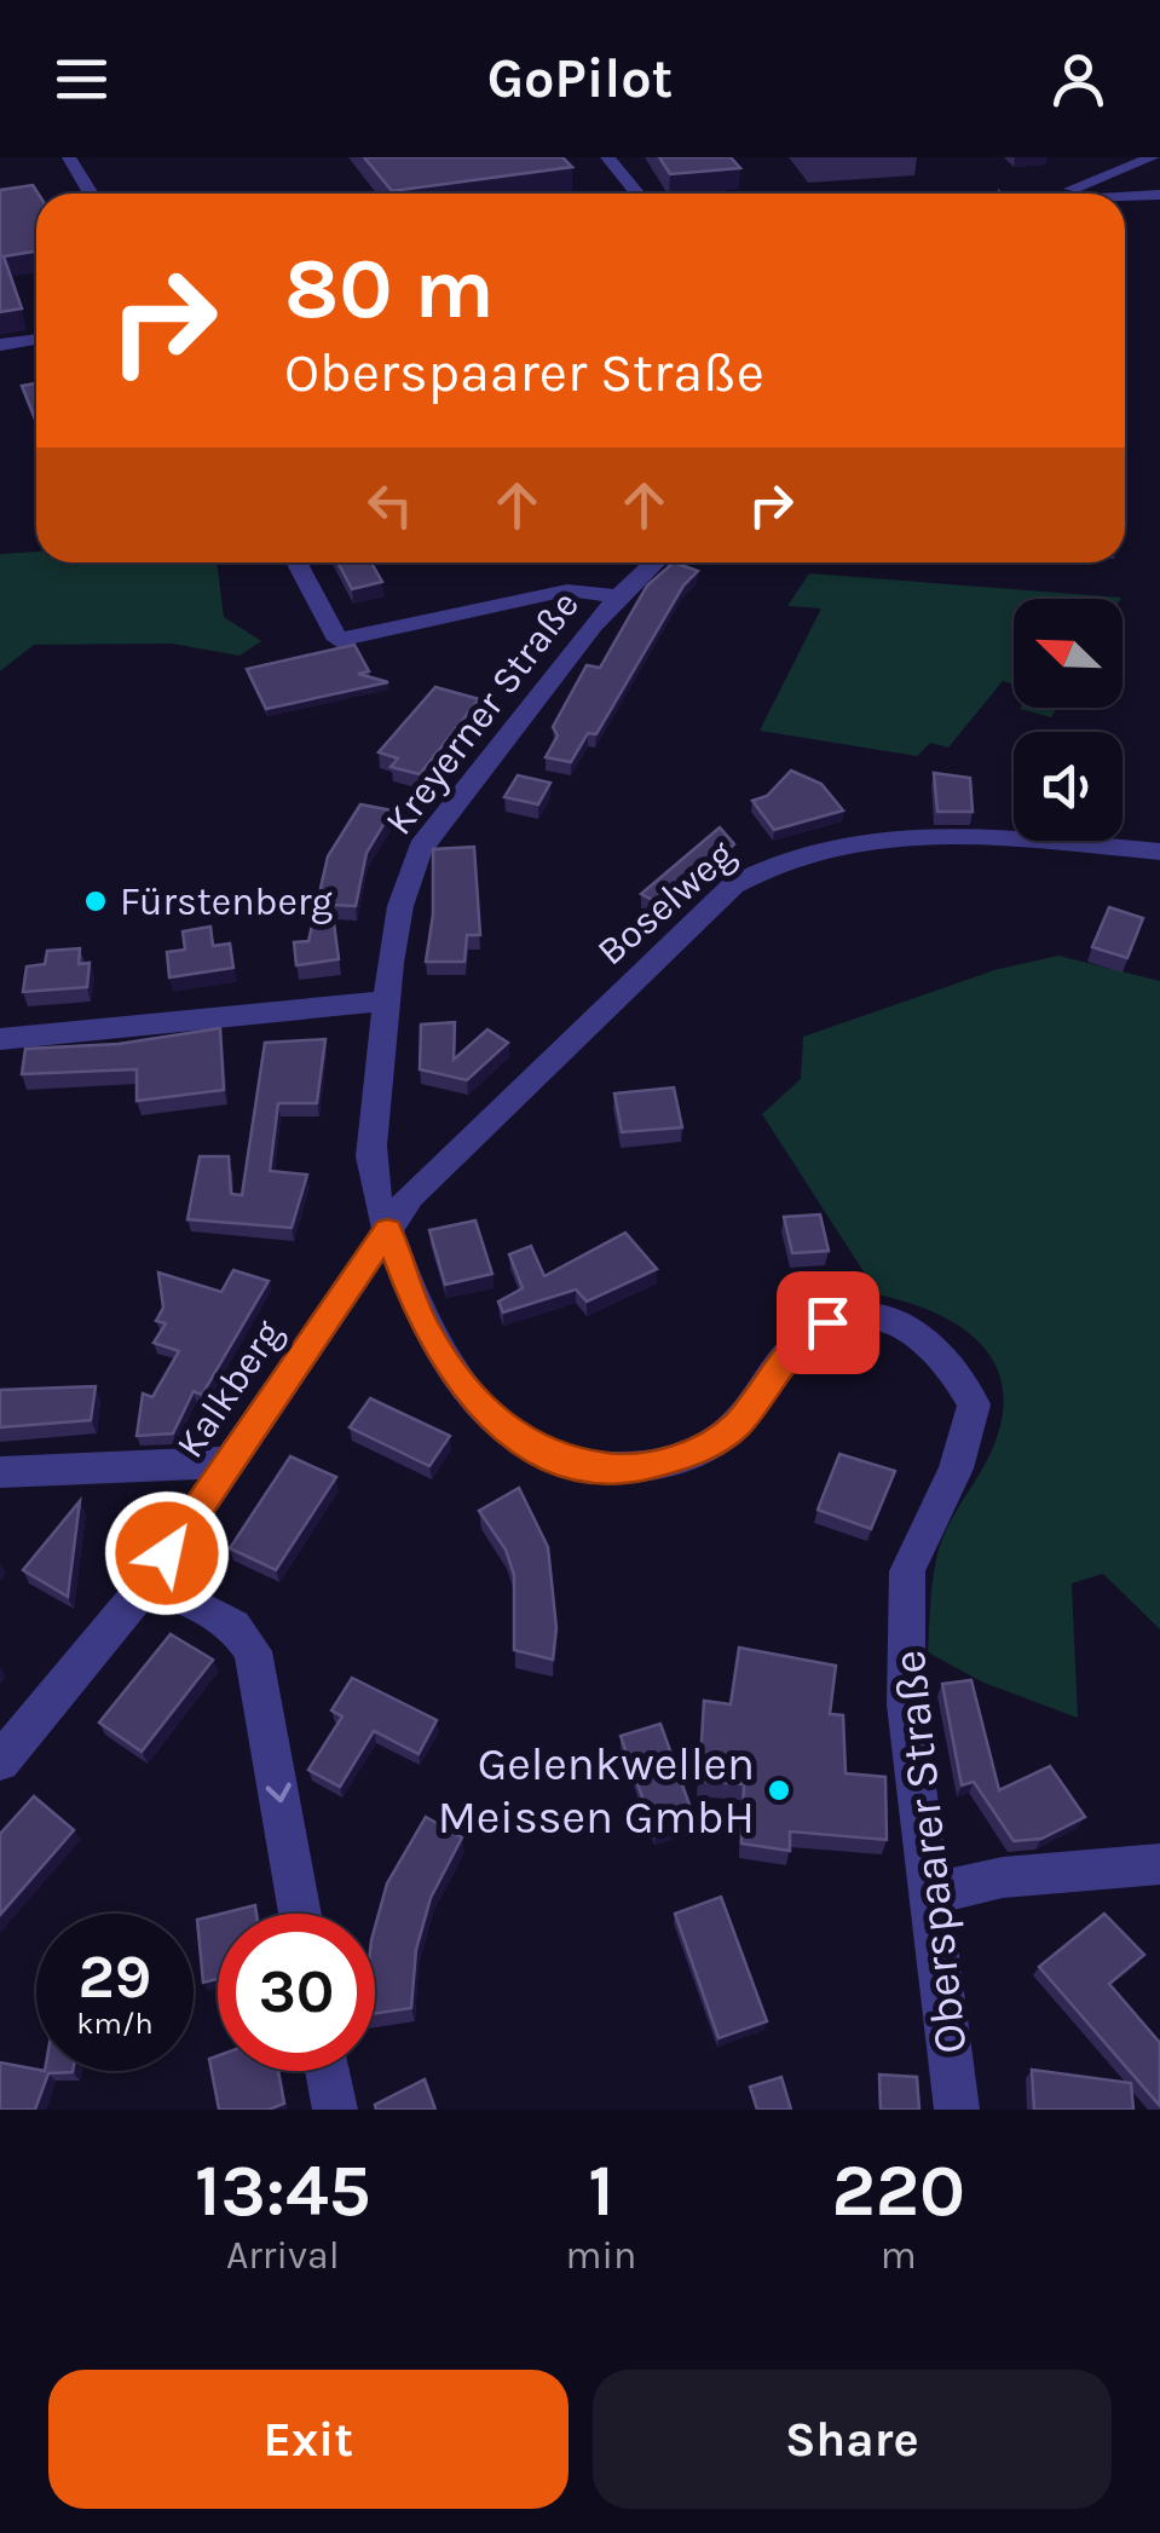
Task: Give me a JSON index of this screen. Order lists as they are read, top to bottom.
{
  "streets": {
    "street": [
      "Kreyerner Straße",
      "Boselweg",
      "Kalkberg",
      "Oberspaarer Straße"
    ]
  },
  "crossings": [
    ["Kreyerner Straße", "Boselweg"],
    ["Kreyerner Straße", "Kalkberg"],
    ["Kreyerner Straße", "Oberspaarer Straße"],
    ["Boselweg", "Kalkberg"],
    ["Boselweg", "Oberspaarer Straße"],
    ["Kalkberg", "Oberspaarer Straße"]
  ],
  "places": ["Fürstenberg", "Gelenkwellen Meissen GmbH"],
  "north": "top left",
  "page": {
    "header": "GoPilot",
    "turn": ["80 m", "Oberspaarer Straße"],
    "speed": "29 km/h",
    "limit": "30",
    "eta": [
      "13:45",
      "Arrival",
      "1",
      "min",
      "220",
      "m"
    ],
    "buttons": ["Exit", "Share"]
  }
}
